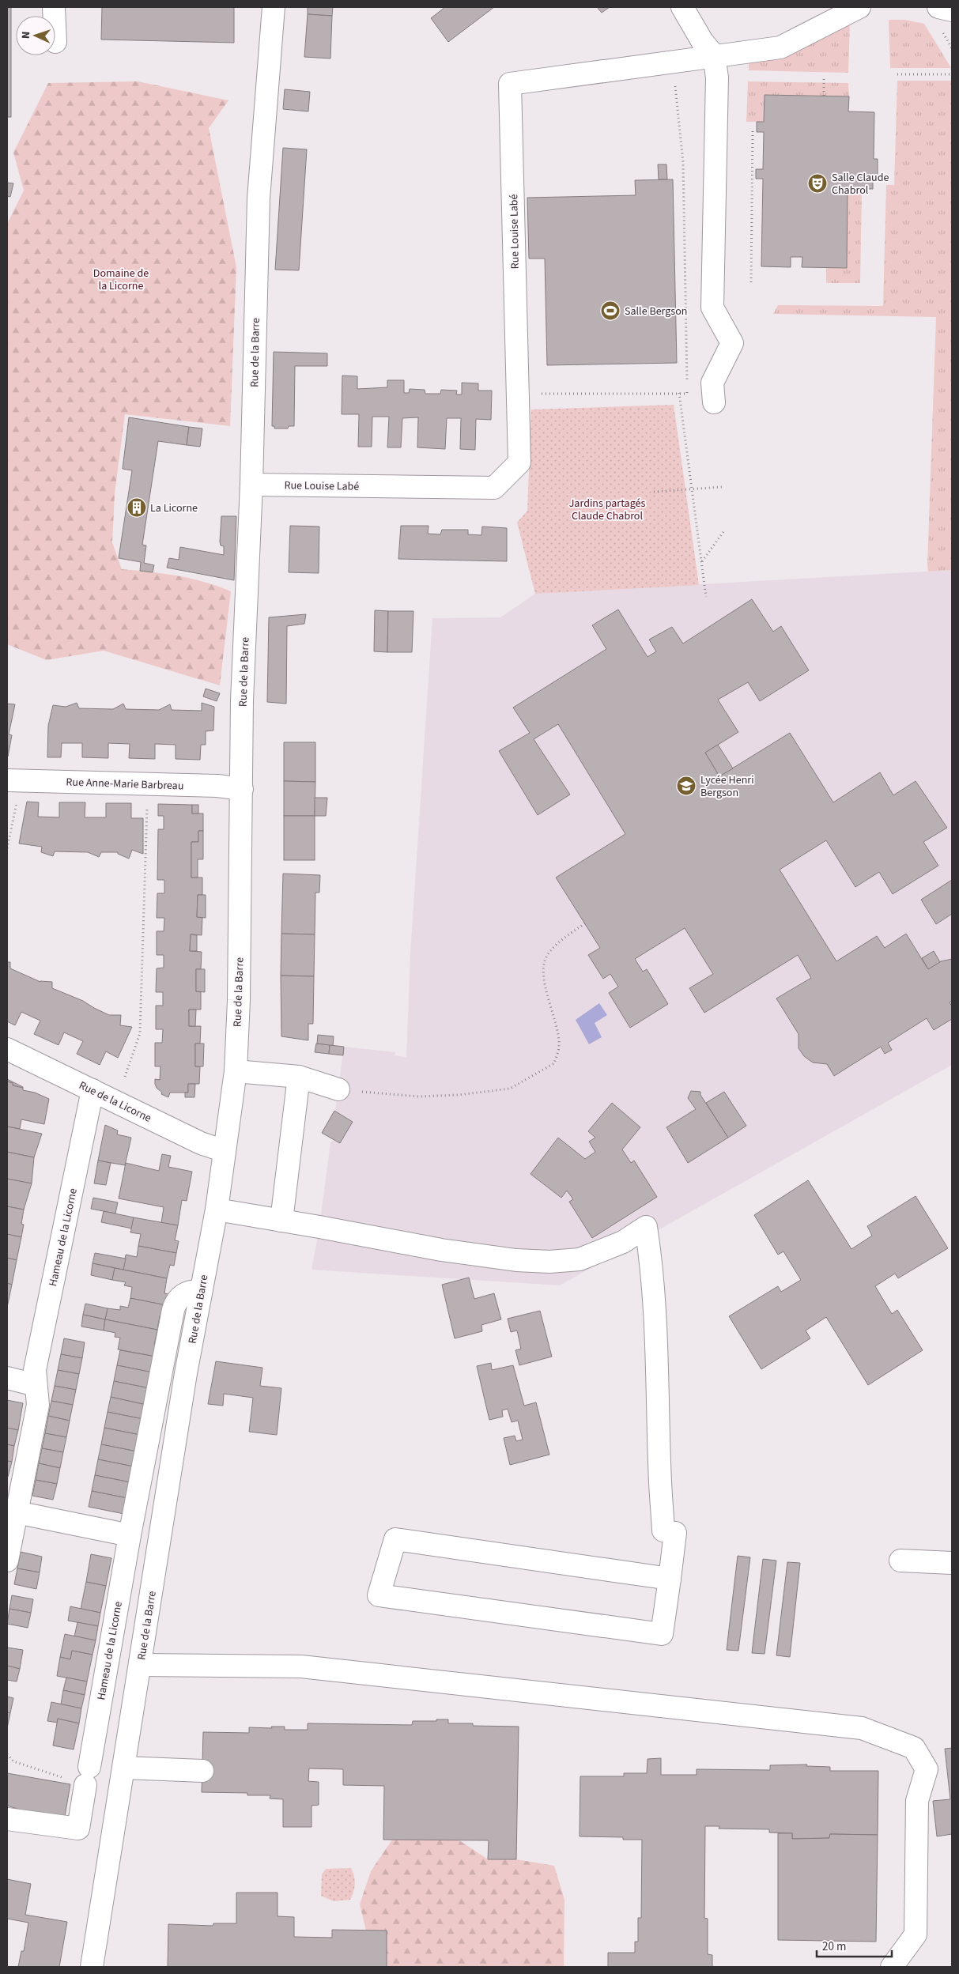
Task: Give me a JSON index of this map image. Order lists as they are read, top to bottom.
{
  "streets": {
    "street": [
      "Rue Louise Labé",
      "Rue de la Barre",
      "Rue Anne-Marie Barbreau",
      "Rue de la Licorne",
      "Hameau de la Licorne"
    ]
  },
  "crossings": [
    ["Rue Louise Labé", "Rue de la Barre"],
    ["Rue de la Barre", "Rue Anne-Marie Barbreau"],
    ["Rue de la Barre", "Rue de la Licorne"],
    ["Rue de la Barre", "Hameau de la Licorne"],
    ["Rue de la Licorne", "Hameau de la Licorne"]
  ],
  "parks": ["Domaine de la Licorne", "Jardins partagés Claude Chabrol"],
  "places": {
    "theatre": ["Salle Claude Chabrol"],
    "sports": ["Salle Bergson"],
    "building": ["La Licorne"],
    "school or university": ["Lycée Henri Bergson"]
  },
  "scale_bar": "20 m",
  "north": "left"
}
